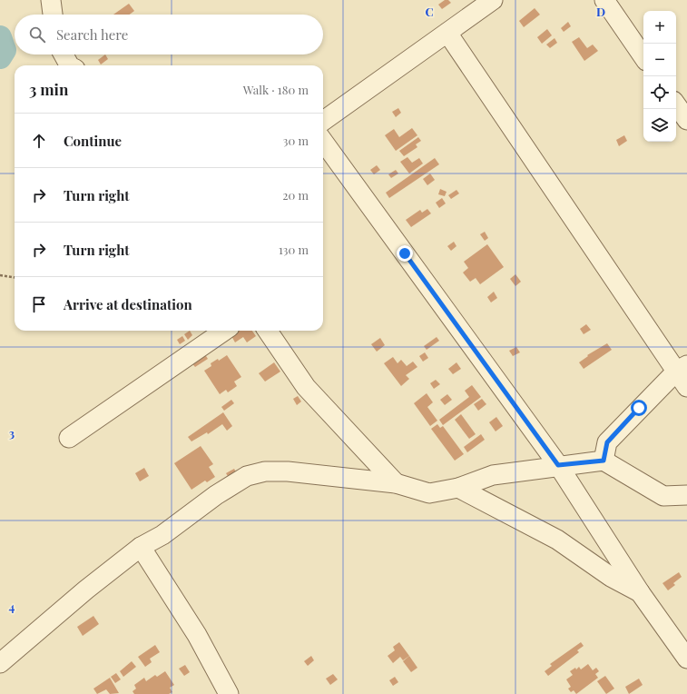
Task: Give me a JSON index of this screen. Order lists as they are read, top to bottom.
{
  "page": {
    "map_buttons": ["+", "−"],
    "search": "Search here",
    "heading": ["3 min", "Walk · 180 m"],
    "list": [
      ["Continue", "30 m"],
      ["Turn right", "20 m"],
      ["Turn right", "130 m"],
      "Arrive at destination"
    ]
  },
  "grid": {
    "columns": ["C", "D"],
    "rows": ["3", "4"]
  }
}
